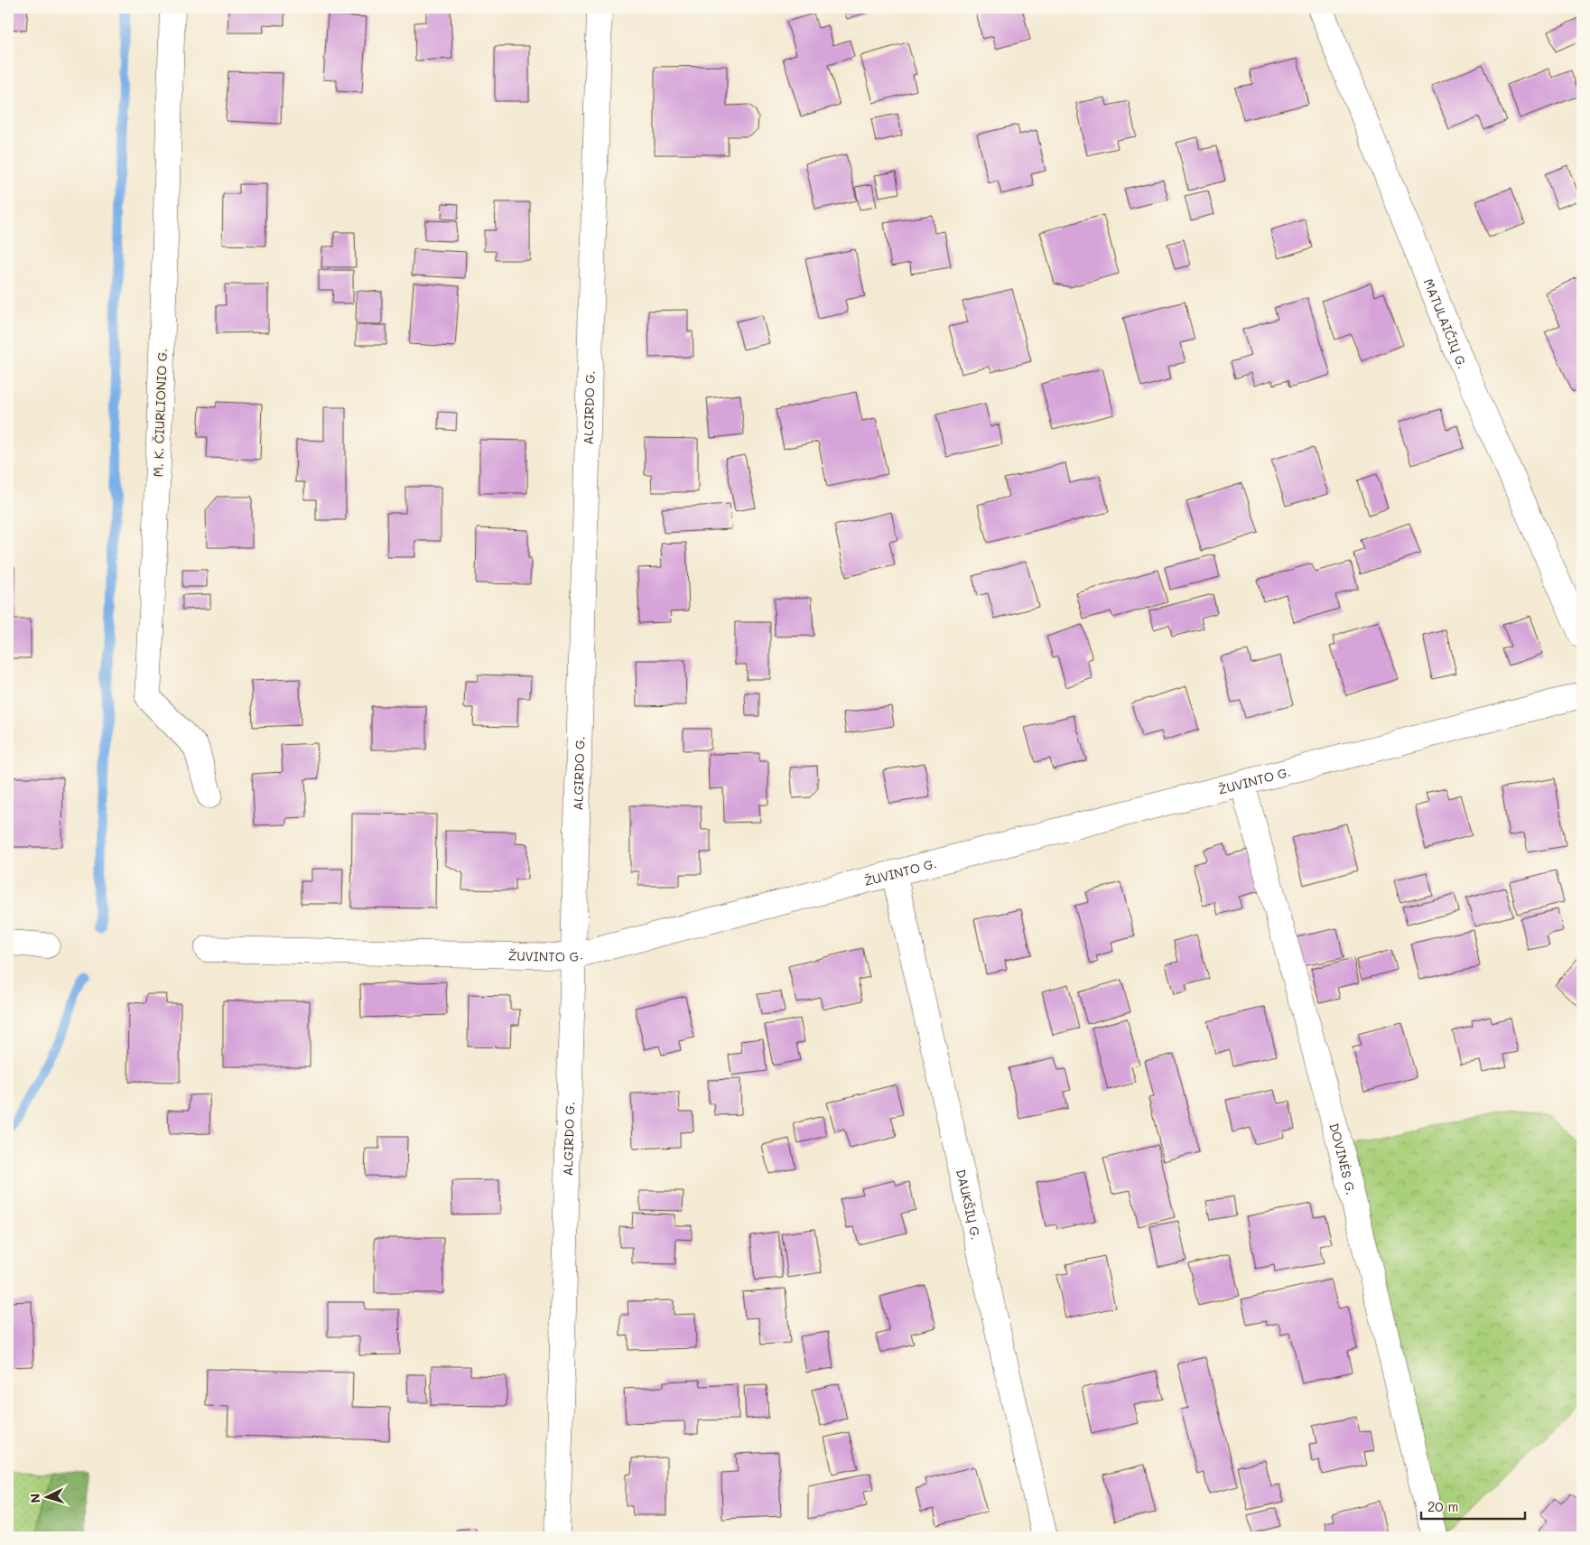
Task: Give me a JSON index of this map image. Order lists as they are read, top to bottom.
{
  "streets": {
    "street": [
      "MATULAIČIŲ G.",
      "ALGIRDO G.",
      "M. K. ČIURLIONIO G.",
      "ŽUVINTO G.",
      "DOVINĖS G.",
      "DAUKŠIŲ G."
    ]
  },
  "crossings": [
    ["ALGIRDO G.", "ŽUVINTO G."],
    ["ŽUVINTO G.", "DOVINĖS G."],
    ["ŽUVINTO G.", "DAUKŠIŲ G."]
  ],
  "scale_bar": "20 m",
  "north": "left"
}
